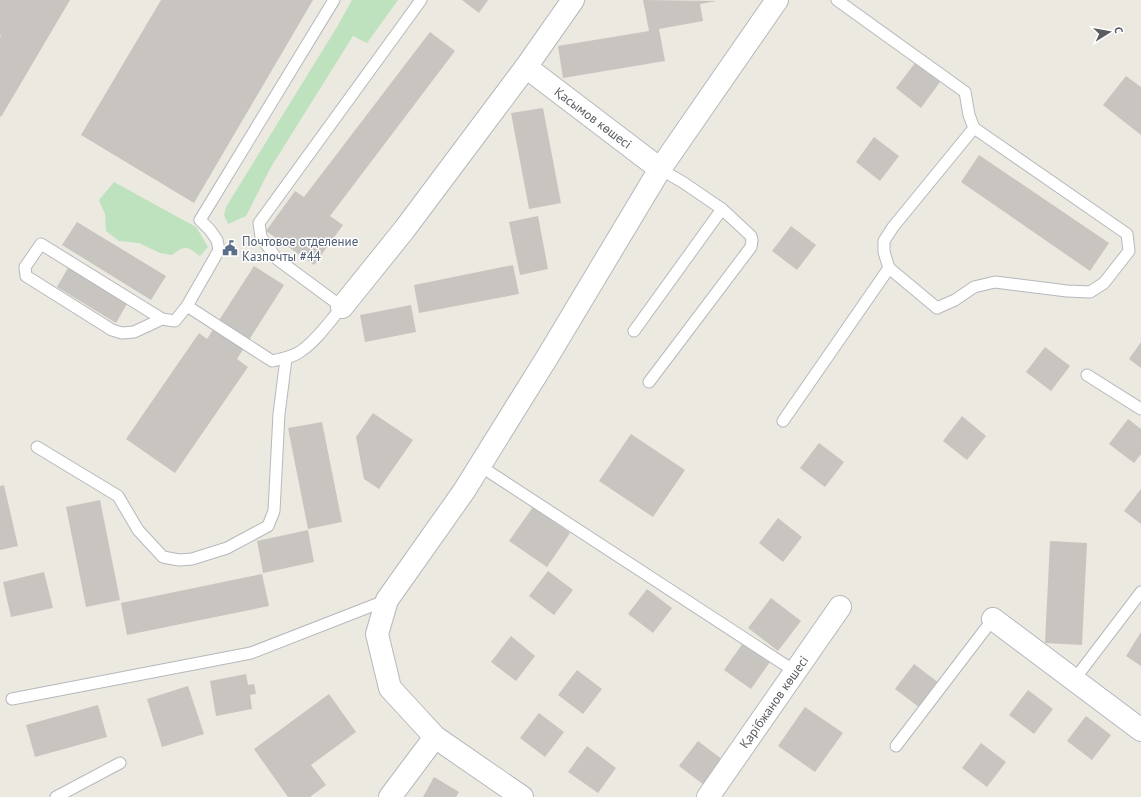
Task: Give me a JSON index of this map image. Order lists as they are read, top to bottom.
{
  "streets": {
    "street": ["Қасымов көшесі", "Қарібжанов көшесі"]
  },
  "places": {
    "public building": ["Почтовое отделение Казпочты #44"]
  },
  "north": "right"
}
